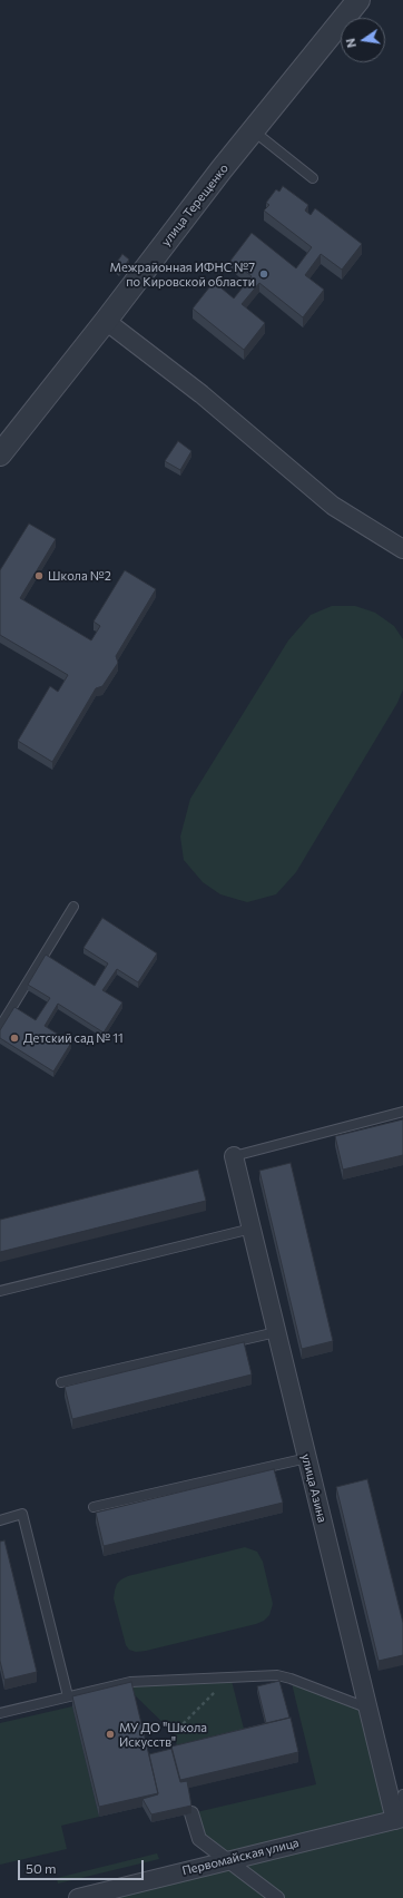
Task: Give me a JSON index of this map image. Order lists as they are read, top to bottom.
{
  "streets": {
    "street": ["улица Терещенко", "улица Азина", "Первомайская улица"]
  },
  "crossings": [
    ["улица Азина", "Первомайская улица"]
  ],
  "places": [
    "Межрайонная ИФНС №7 по Кировской области",
    "Школа №2",
    "Детский сад № 11",
    "МУ ДО \"Школа Искусств\""
  ],
  "scale_bar": "50 m",
  "north": "left"
}
